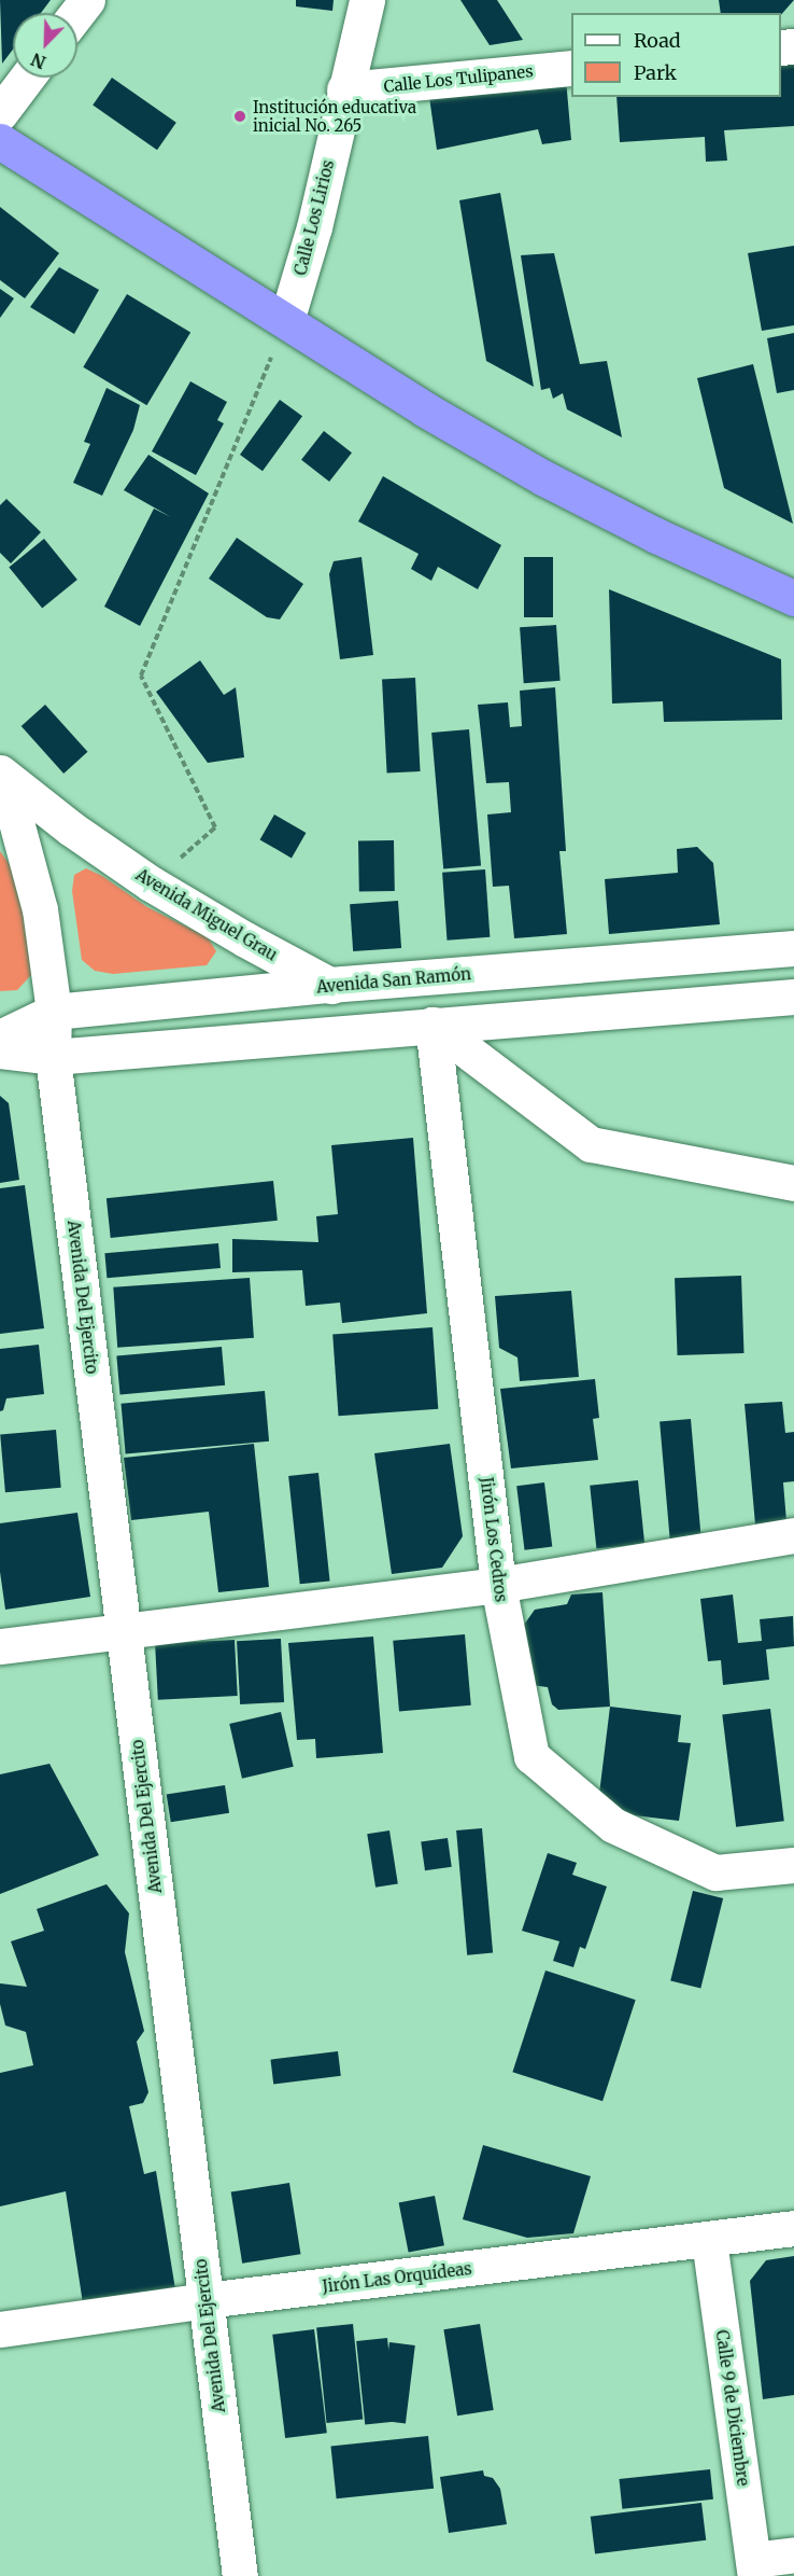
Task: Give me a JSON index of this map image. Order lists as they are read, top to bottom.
{
  "streets": {
    "street": [
      "Calle Los Tulipanes",
      "Calle Los Lirios",
      "Avenida Miguel Grau",
      "Avenida San Ramón",
      "Avenida Del Ejercito",
      "Jirón Los Cedros",
      "Jirón Las Orquídeas",
      "Calle 9 de Diciembre"
    ]
  },
  "crossings": [
    ["Calle Los Tulipanes", "Calle Los Lirios"],
    ["Avenida Miguel Grau", "Avenida San Ramón"],
    ["Avenida Miguel Grau", "Avenida Del Ejercito"],
    ["Avenida Miguel Grau", "Jirón Los Cedros"],
    ["Avenida San Ramón", "Avenida Del Ejercito"],
    ["Avenida Del Ejercito", "Jirón Las Orquídeas"],
    ["Jirón Las Orquídeas", "Calle 9 de Diciembre"]
  ],
  "places": ["Institución educativa inicial No. 265"],
  "legend": ["Road", "Park"],
  "north": "bottom left"
}
